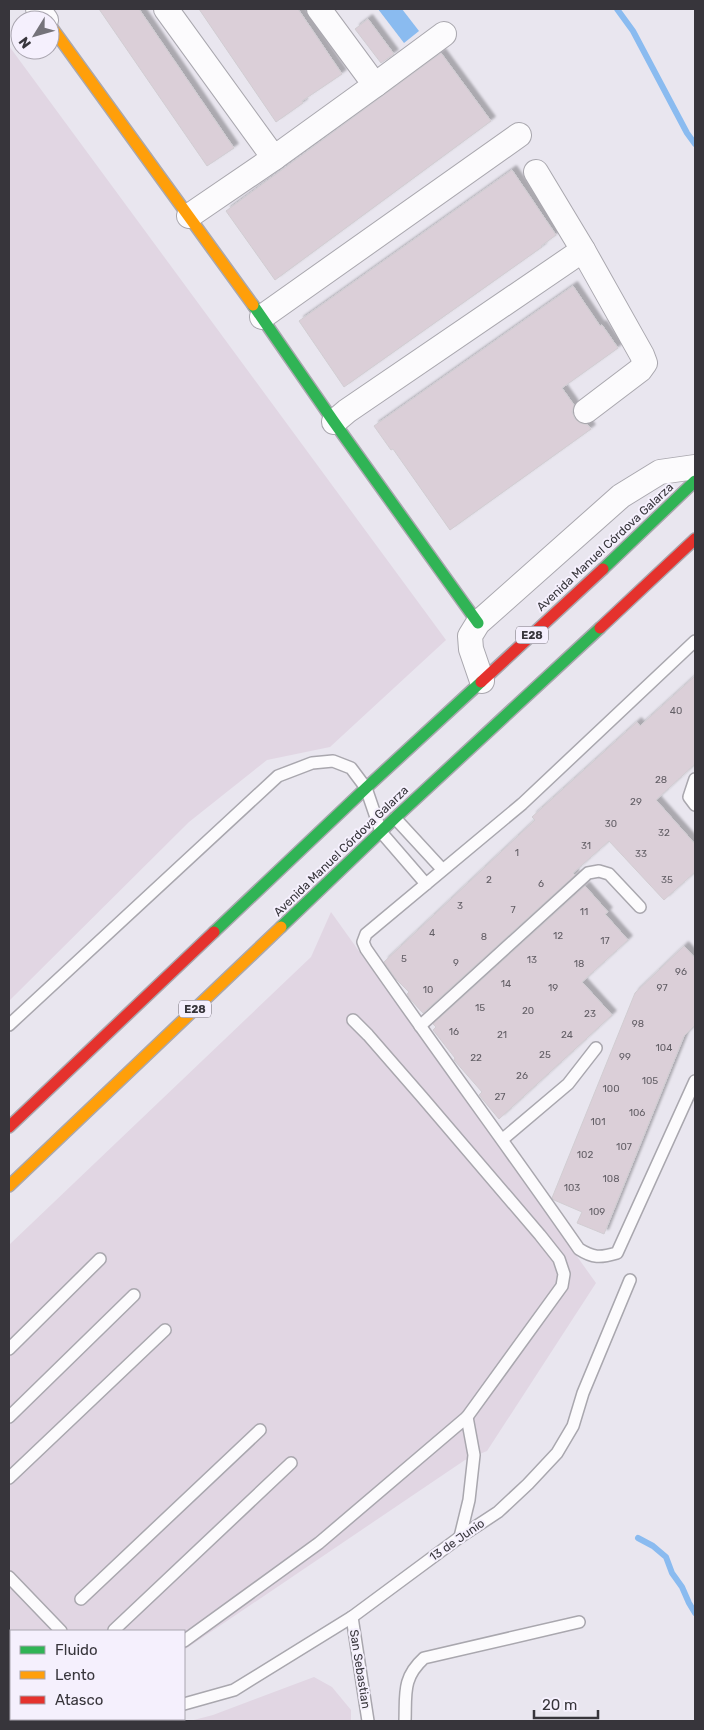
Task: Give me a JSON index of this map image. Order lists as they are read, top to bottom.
{
  "streets": {
    "main road": ["Avenida Manuel Córdova Galarza", "E28"],
    "lane": ["13 de Junio", "San Sebastian"]
  },
  "crossings": [
    ["13 de Junio", "San Sebastian"]
  ],
  "house_numbers": [
    "40",
    "28",
    "29",
    "30",
    "32",
    "31",
    "1",
    "33",
    "2",
    "35",
    "6",
    "3",
    "7",
    "11",
    "4",
    "12",
    "8",
    "17",
    "5",
    "13",
    "9",
    "18",
    "96",
    "14",
    "19",
    "97",
    "10",
    "15",
    "20",
    "23",
    "98",
    "16",
    "21",
    "24",
    "104",
    "25",
    "99",
    "22",
    "26",
    "105",
    "100",
    "27",
    "106",
    "101",
    "107",
    "102",
    "108",
    "103",
    "109"
  ],
  "legend": ["Fluido", "Lento", "Atasco"],
  "scale_bar": "20 m",
  "north": "bottom left"
}
